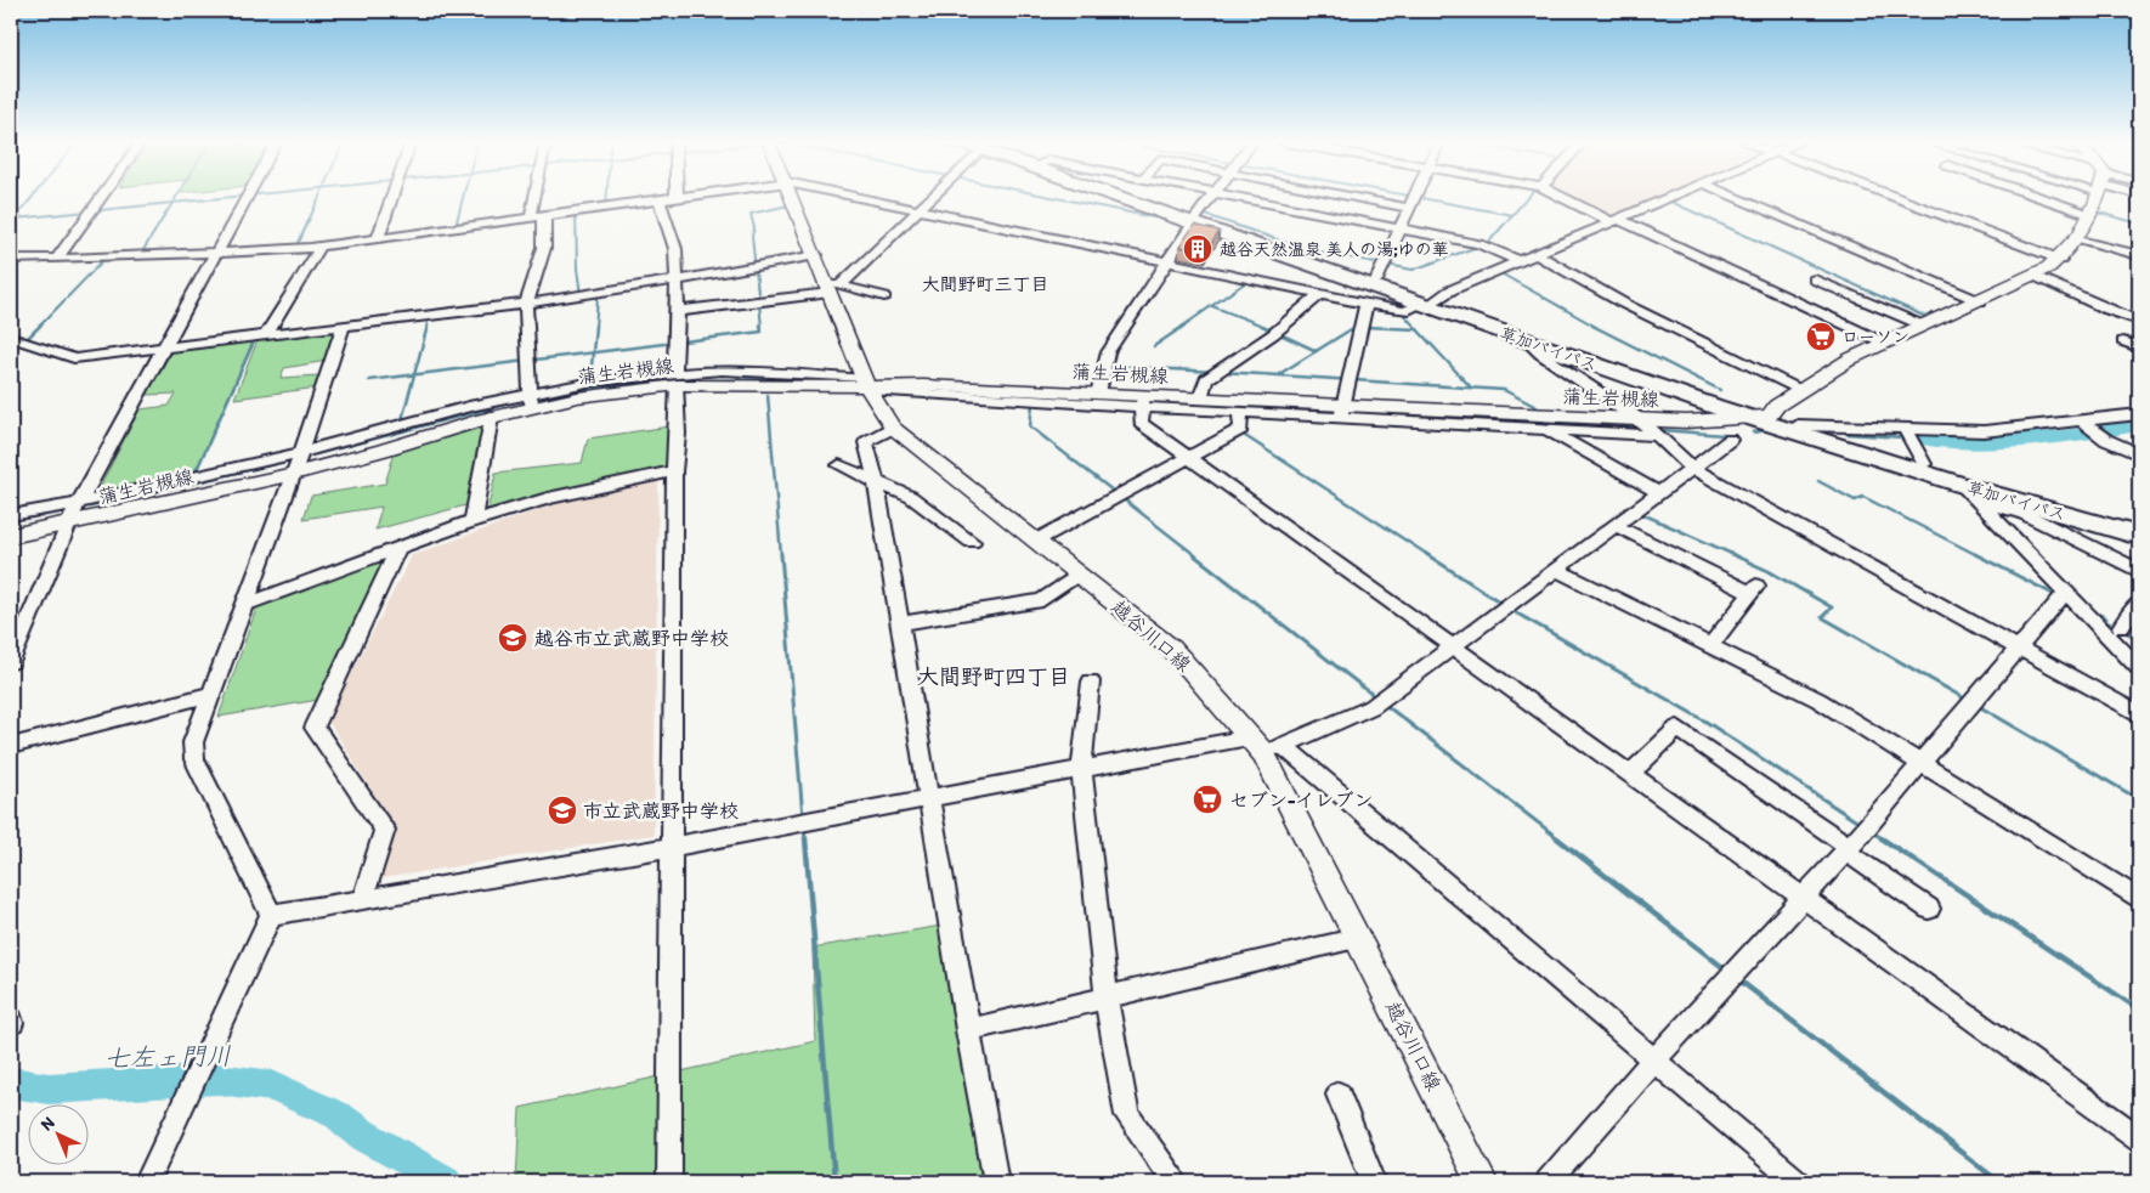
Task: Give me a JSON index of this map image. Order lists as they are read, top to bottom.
{
  "streets": {
    "highway": ["草加バイパス"],
    "main road": ["蒲生岩槻線", "越谷川口線"]
  },
  "crossings": [
    ["草加バイパス", "蒲生岩槻線"],
    ["蒲生岩槻線", "越谷川口線"]
  ],
  "districts": ["大間野町三丁目", "大間野町四丁目"],
  "water": ["七左ェ門川"],
  "places": {
    "building": ["越谷天然温泉 美人の湯;ゆの華"],
    "supermarket": ["ローソン", "セブン-イレブン"],
    "school or university": ["越谷市立武蔵野中学校", "市立武蔵野中学校"]
  },
  "north": "top left"
}
